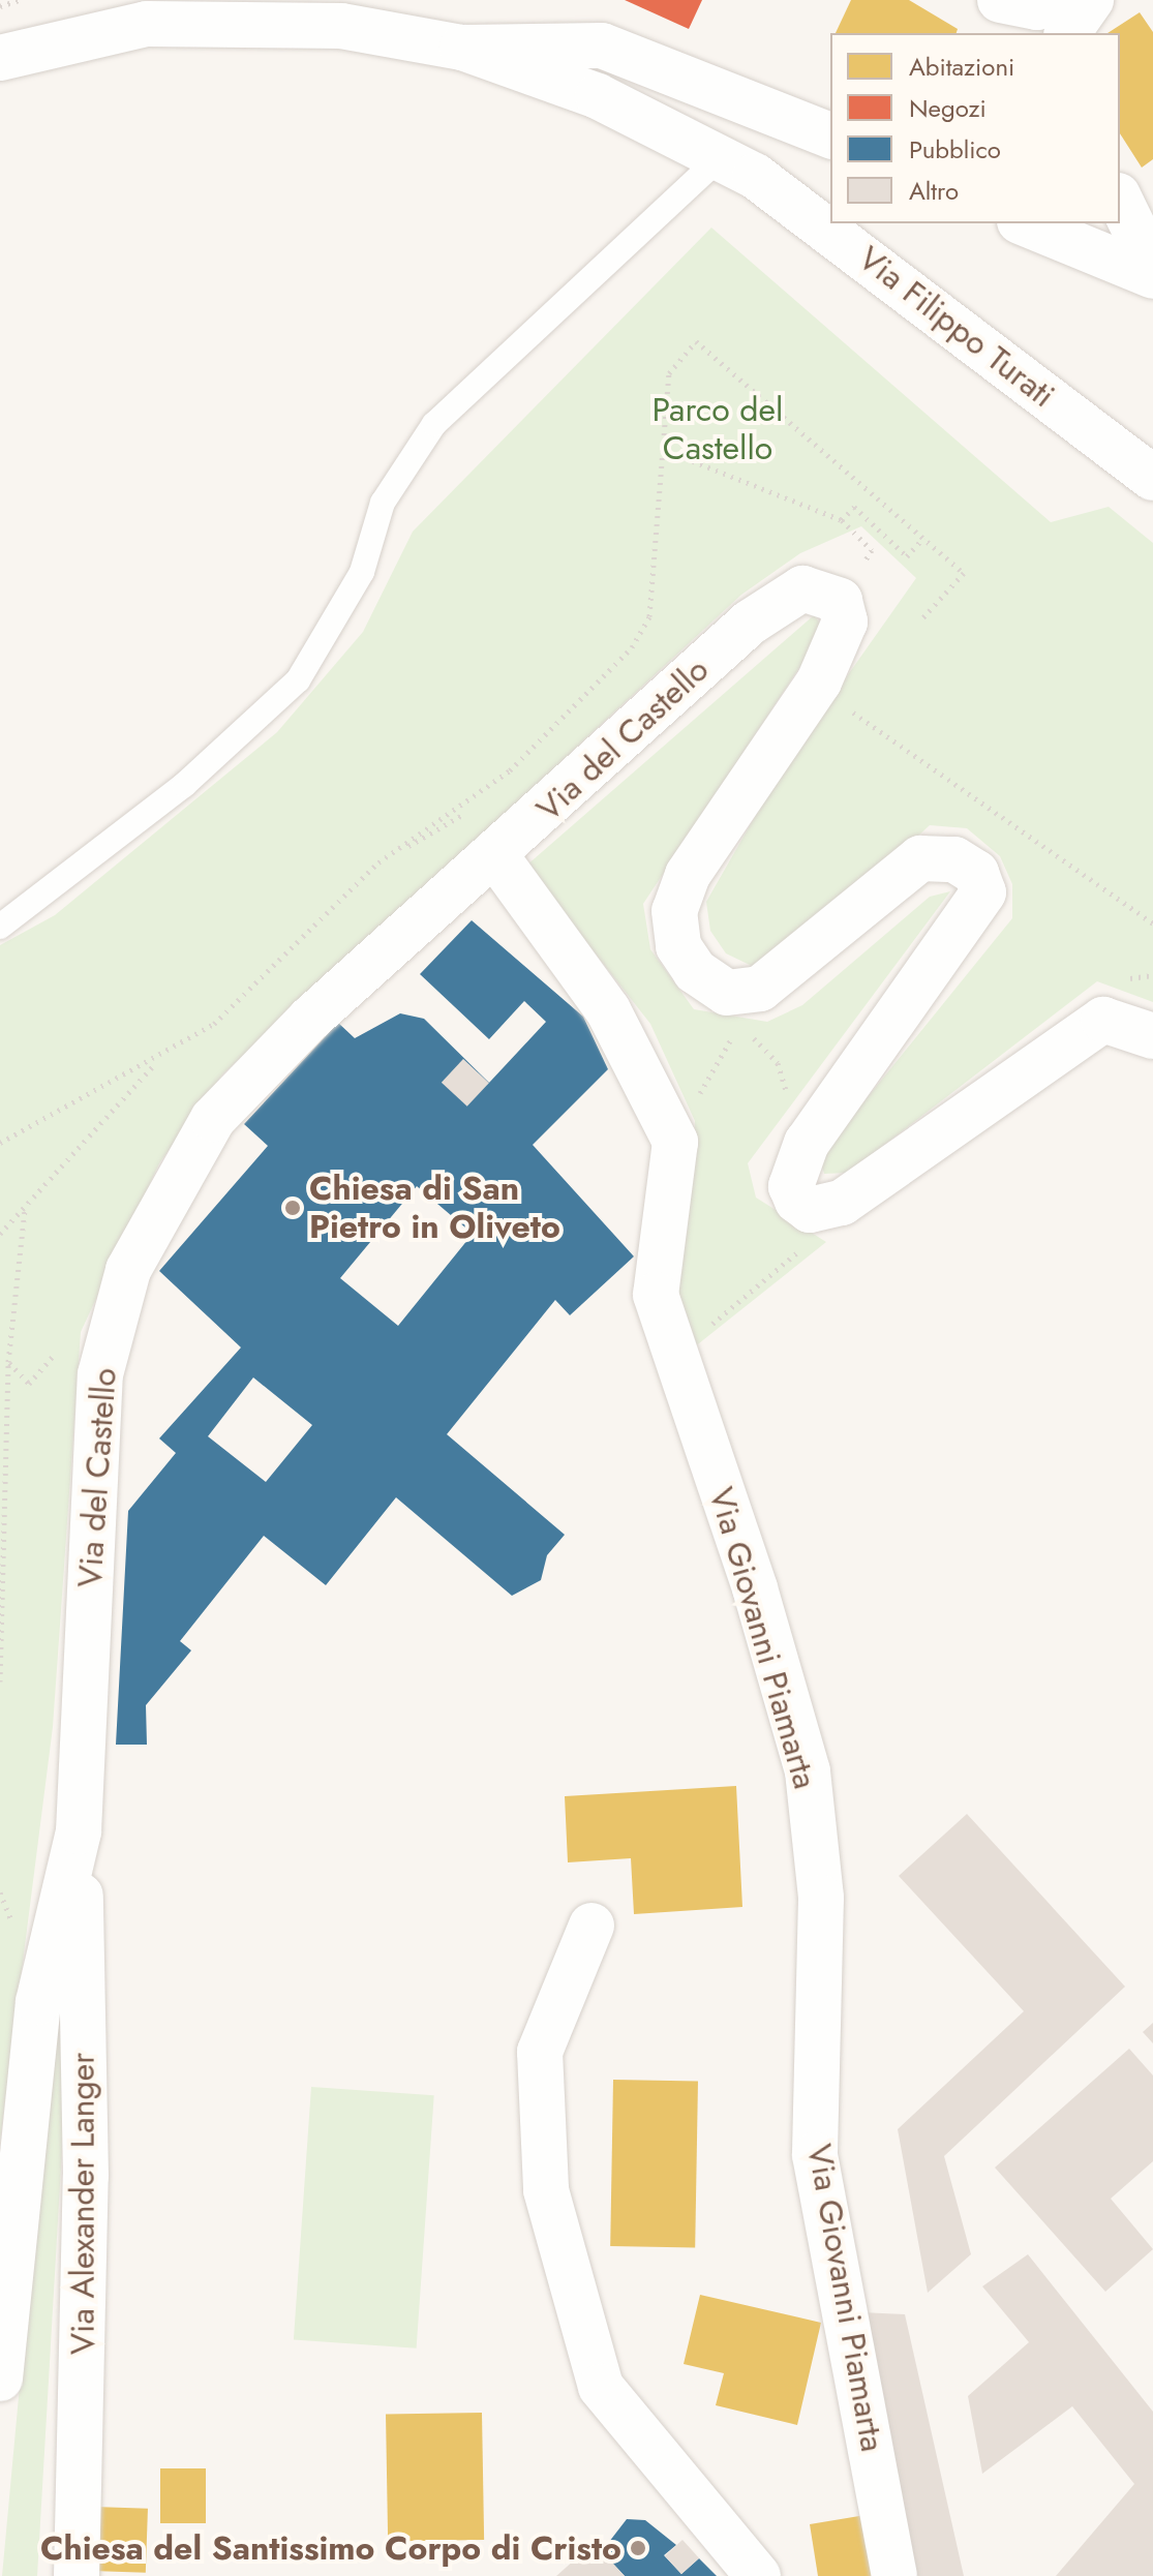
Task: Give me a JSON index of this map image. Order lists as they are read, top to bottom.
{
  "streets": {
    "street": [
      "Via Filippo Turati",
      "Via del Castello",
      "Via Giovanni Piamarta",
      "Via Alexander Langer"
    ]
  },
  "crossings": [
    ["Via del Castello", "Via Alexander Langer"]
  ],
  "parks": ["Parco del Castello"],
  "places": ["Chiesa di San Pietro in Oliveto", "Chiesa del Santissimo Corpo di Cristo"],
  "legend": [
    "Abitazioni",
    "Negozi",
    "Pubblico",
    "Altro"
  ]
}
